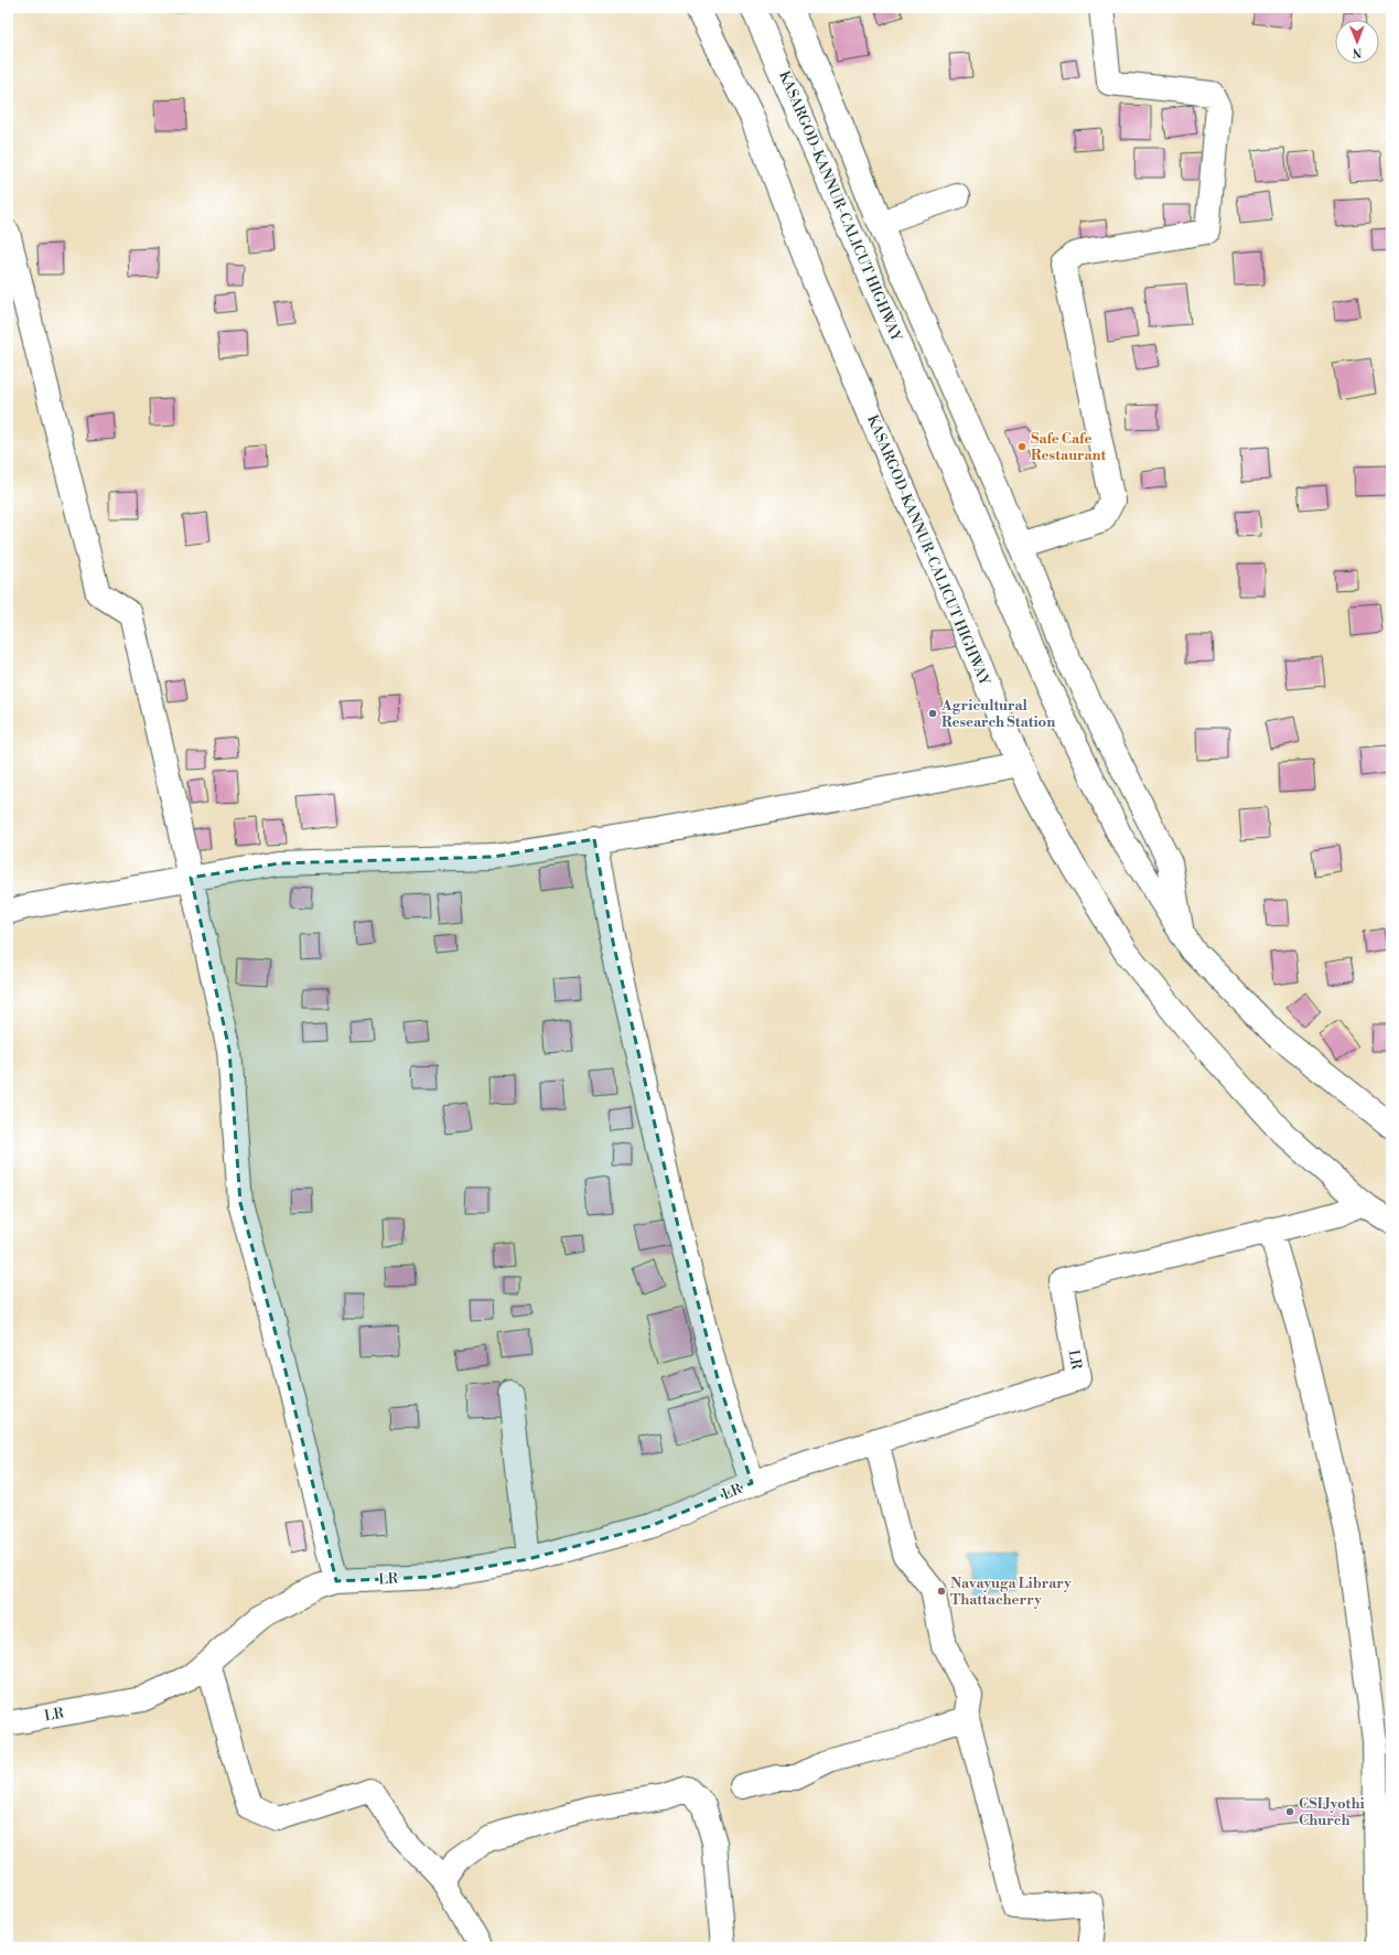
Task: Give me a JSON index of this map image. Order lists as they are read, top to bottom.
{
  "streets": {
    "main road": ["KASARGOD-KANNUR-CALICUT HIGHWAY", "LR"]
  },
  "crossings": [
    ["KASARGOD-KANNUR-CALICUT HIGHWAY", "LR"]
  ],
  "places": [
    "Safe Cafe Restaurant",
    "Agricultural Research Station",
    "Navayuga Library Thattacherry",
    "CSI Jyothi Church"
  ],
  "north": "bottom"
}
